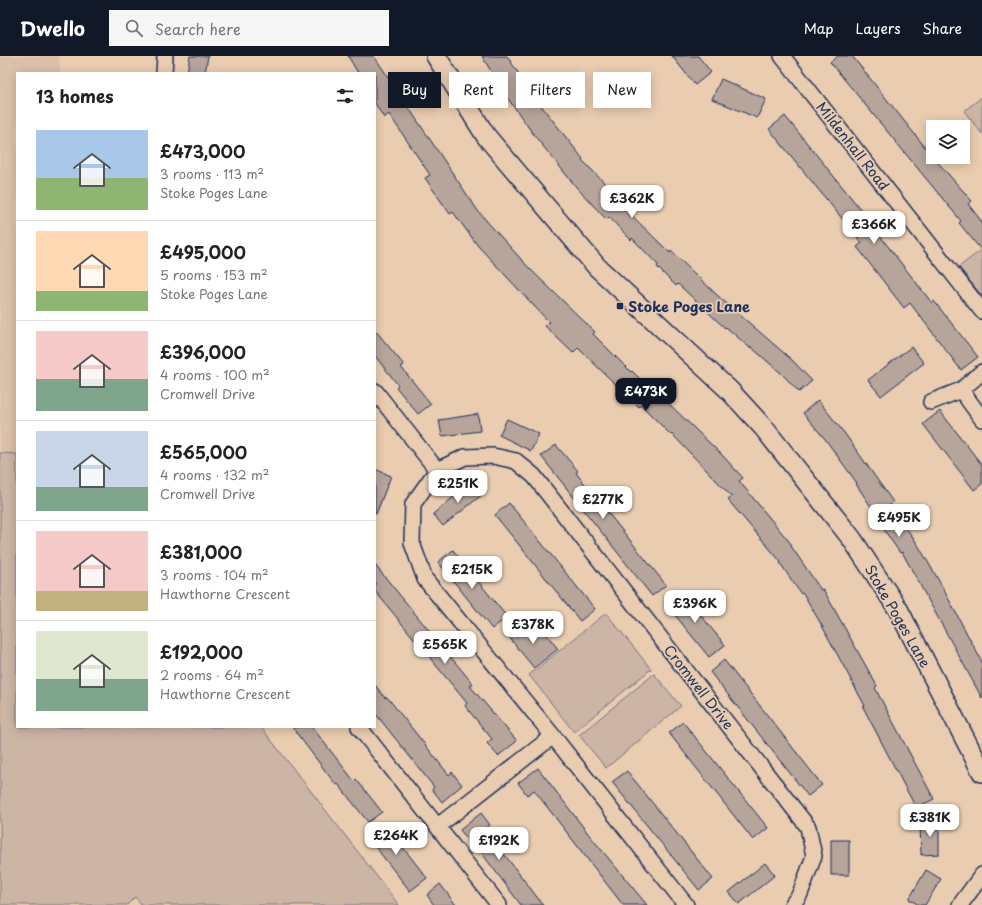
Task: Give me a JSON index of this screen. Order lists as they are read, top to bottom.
{
  "streets": {
    "street": ["Mildenhall Road", "Stoke Poges Lane", "Cromwell Drive"]
  },
  "places": {
    "transit": ["Stoke Poges Lane"]
  },
  "page": {
    "header": "Dwello",
    "search": "Search here",
    "nav": ["Map", "Layers", "Share"],
    "chip": [
      "Buy",
      "Rent",
      "Filters",
      "New"
    ],
    "heading": "13 homes",
    "list": [
      {
        "name": "£473,000",
        "note": "3 rooms · 113 m² · Stoke Poges Lane"
      },
      {
        "name": "£495,000",
        "note": "5 rooms · 153 m² · Stoke Poges Lane"
      },
      {
        "name": "£396,000",
        "note": "4 rooms · 100 m² · Cromwell Drive"
      },
      {
        "name": "£565,000",
        "note": "4 rooms · 132 m² · Cromwell Drive"
      },
      {
        "name": "£381,000",
        "note": "3 rooms · 104 m² · Hawthorne Crescent"
      },
      {
        "name": "£192,000",
        "note": "2 rooms · 64 m² · Hawthorne Crescent"
      }
    ],
    "price": [
      "£362K",
      "£366K",
      "£473K",
      "£251K",
      "£277K",
      "£495K",
      "£215K",
      "£396K",
      "£378K",
      "£565K",
      "£381K",
      "£264K",
      "£192K"
    ]
  }
}
